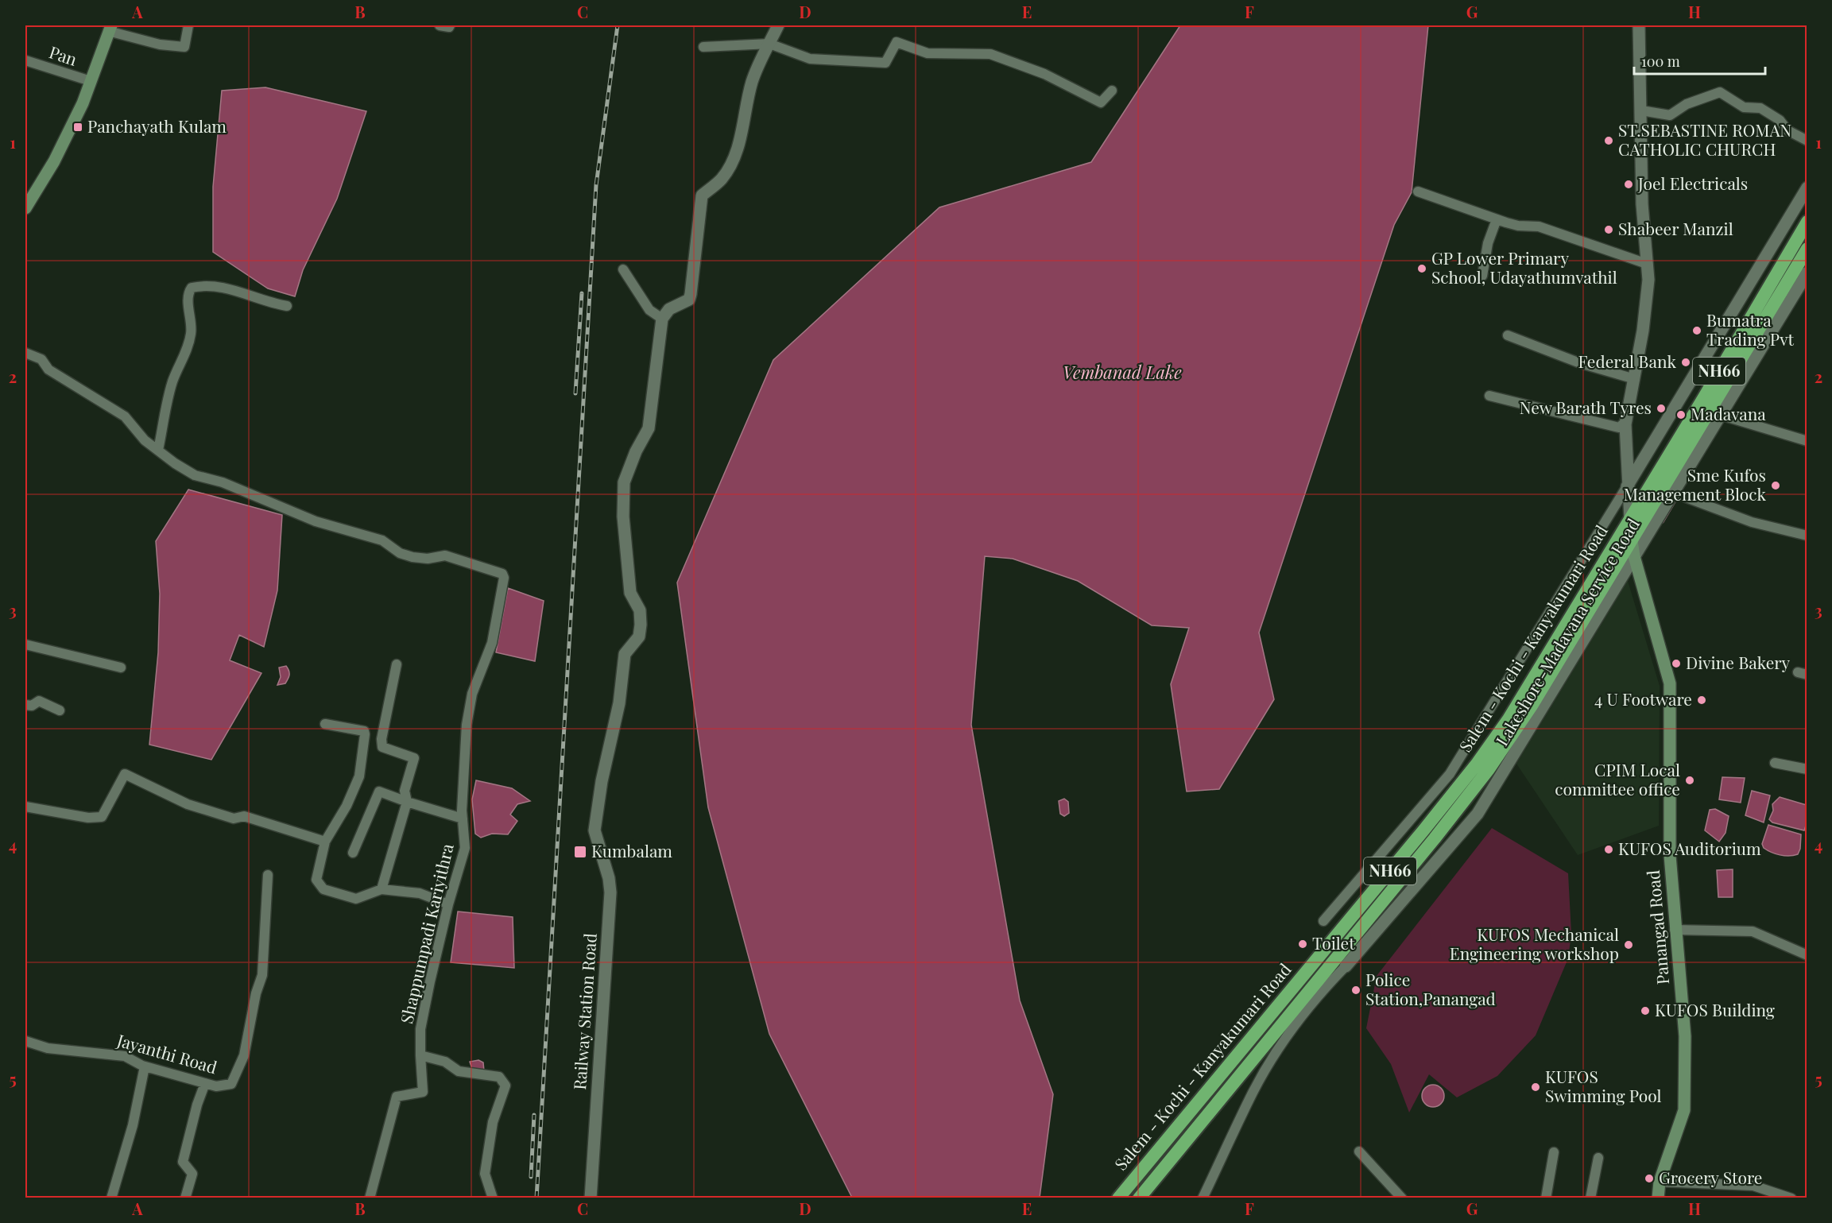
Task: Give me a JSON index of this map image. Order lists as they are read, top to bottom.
{
  "streets": {
    "highway": ["NH66", "Salem - Kochi - Kanyakumari Road"],
    "main road": ["Panangad Road"],
    "street": [
      "Pan",
      "Lakeshore-Madavana Service Road",
      "Shappumpadi Kariyithra",
      "Railway Station Road",
      "Jayanthi Road"
    ]
  },
  "crossings": [
    ["Lakeshore-Madavana Service Road", "Panangad Road"],
    ["Salem - Kochi - Kanyakumari Road", "Panangad Road"]
  ],
  "water": ["Vembanad Lake"],
  "places": {
    "transit": ["Panchayath Kulam", "Kumbalam"],
    "other": [
      "ST.SEBASTINE ROMAN CATHOLIC CHURCH",
      "Joel Electricals",
      "Shabeer Manzil",
      "GP Lower Primary School, Udayathumvathil",
      "Bumatra Trading Pvt",
      "Federal Bank",
      "New Barath Tyres",
      "Madavana",
      "Sme Kufos Management Block",
      "Divine Bakery",
      "4 U Footware",
      "CPIM Local committee office",
      "KUFOS Auditorium",
      "Toilet",
      "KUFOS Mechanical Engineering workshop",
      "Police Station,Panangad",
      "KUFOS Building",
      "KUFOS Swimming Pool",
      "Grocery Store"
    ]
  },
  "scale_bar": "100 m",
  "grid": {
    "columns": [
      "A",
      "B",
      "C",
      "D",
      "E",
      "F",
      "G",
      "H"
    ],
    "rows": [
      "1",
      "2",
      "3",
      "4",
      "5"
    ]
  }
}
